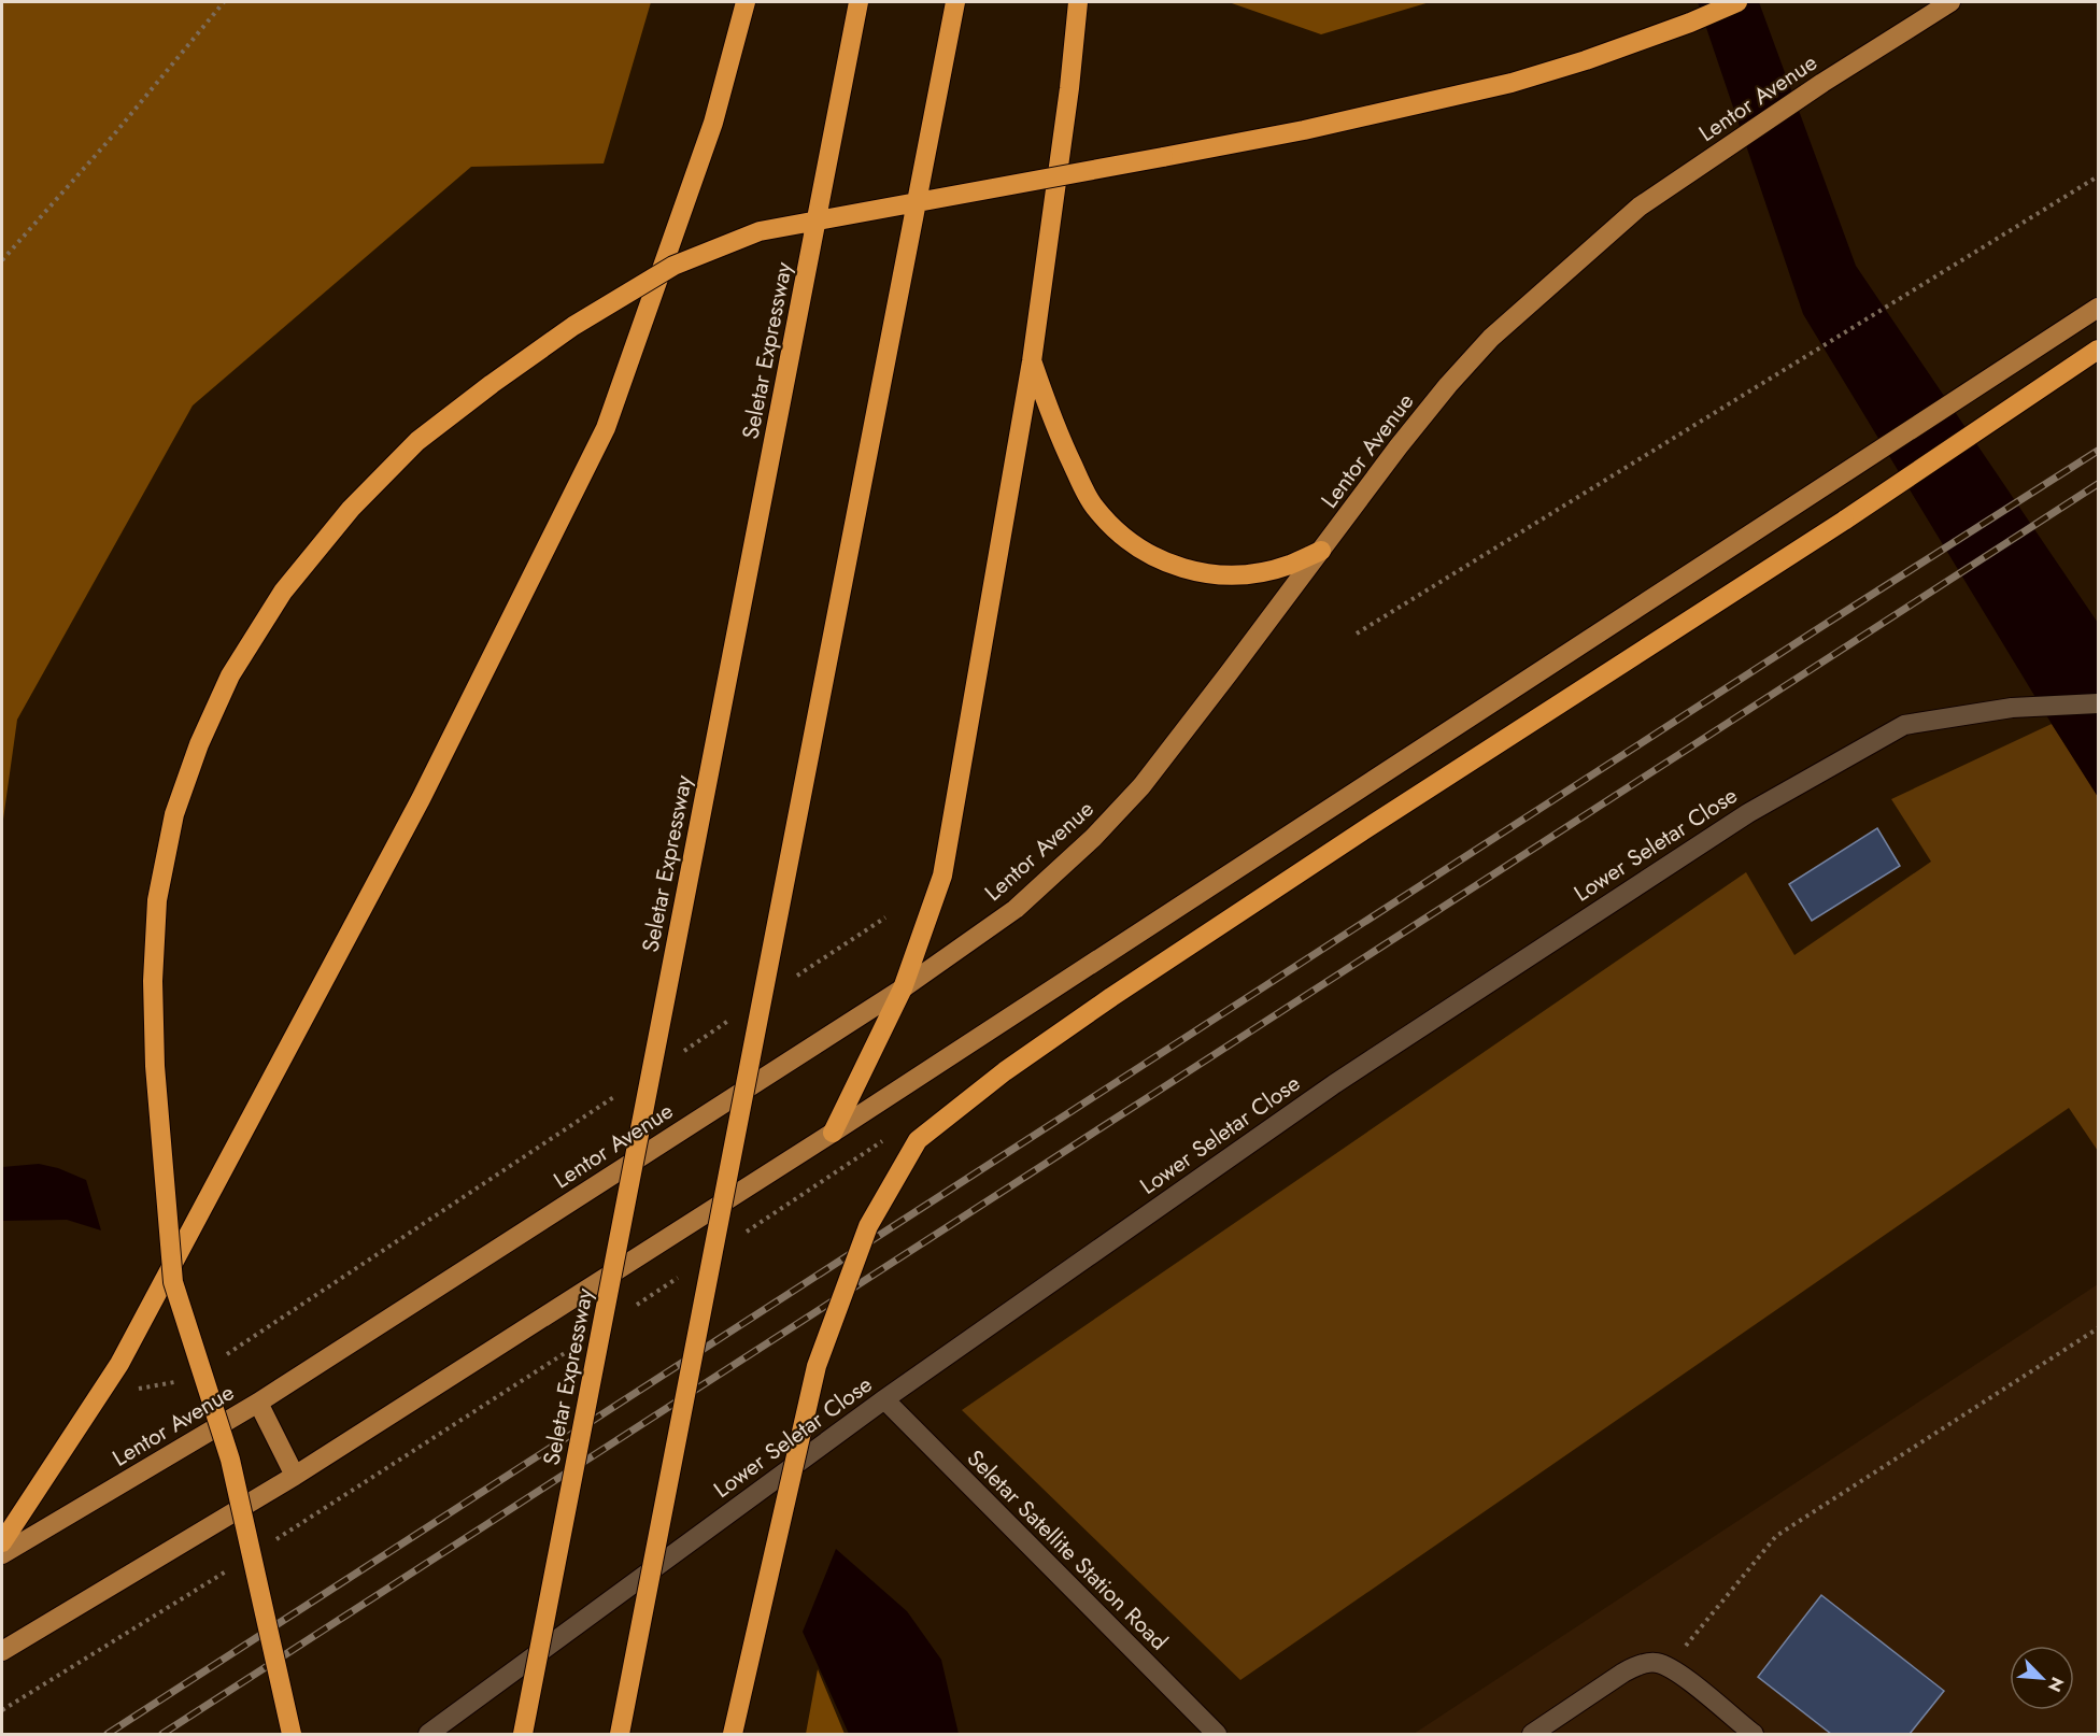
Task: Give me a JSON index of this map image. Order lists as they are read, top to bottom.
{
  "streets": {
    "highway": ["Seletar Expressway"],
    "main road": ["Lentor Avenue"],
    "lane": ["Lower Seletar Close", "Seletar Satellite Station Road"]
  },
  "crossings": [
    ["Lower Seletar Close", "Seletar Satellite Station Road"]
  ],
  "north": "bottom right"
}
